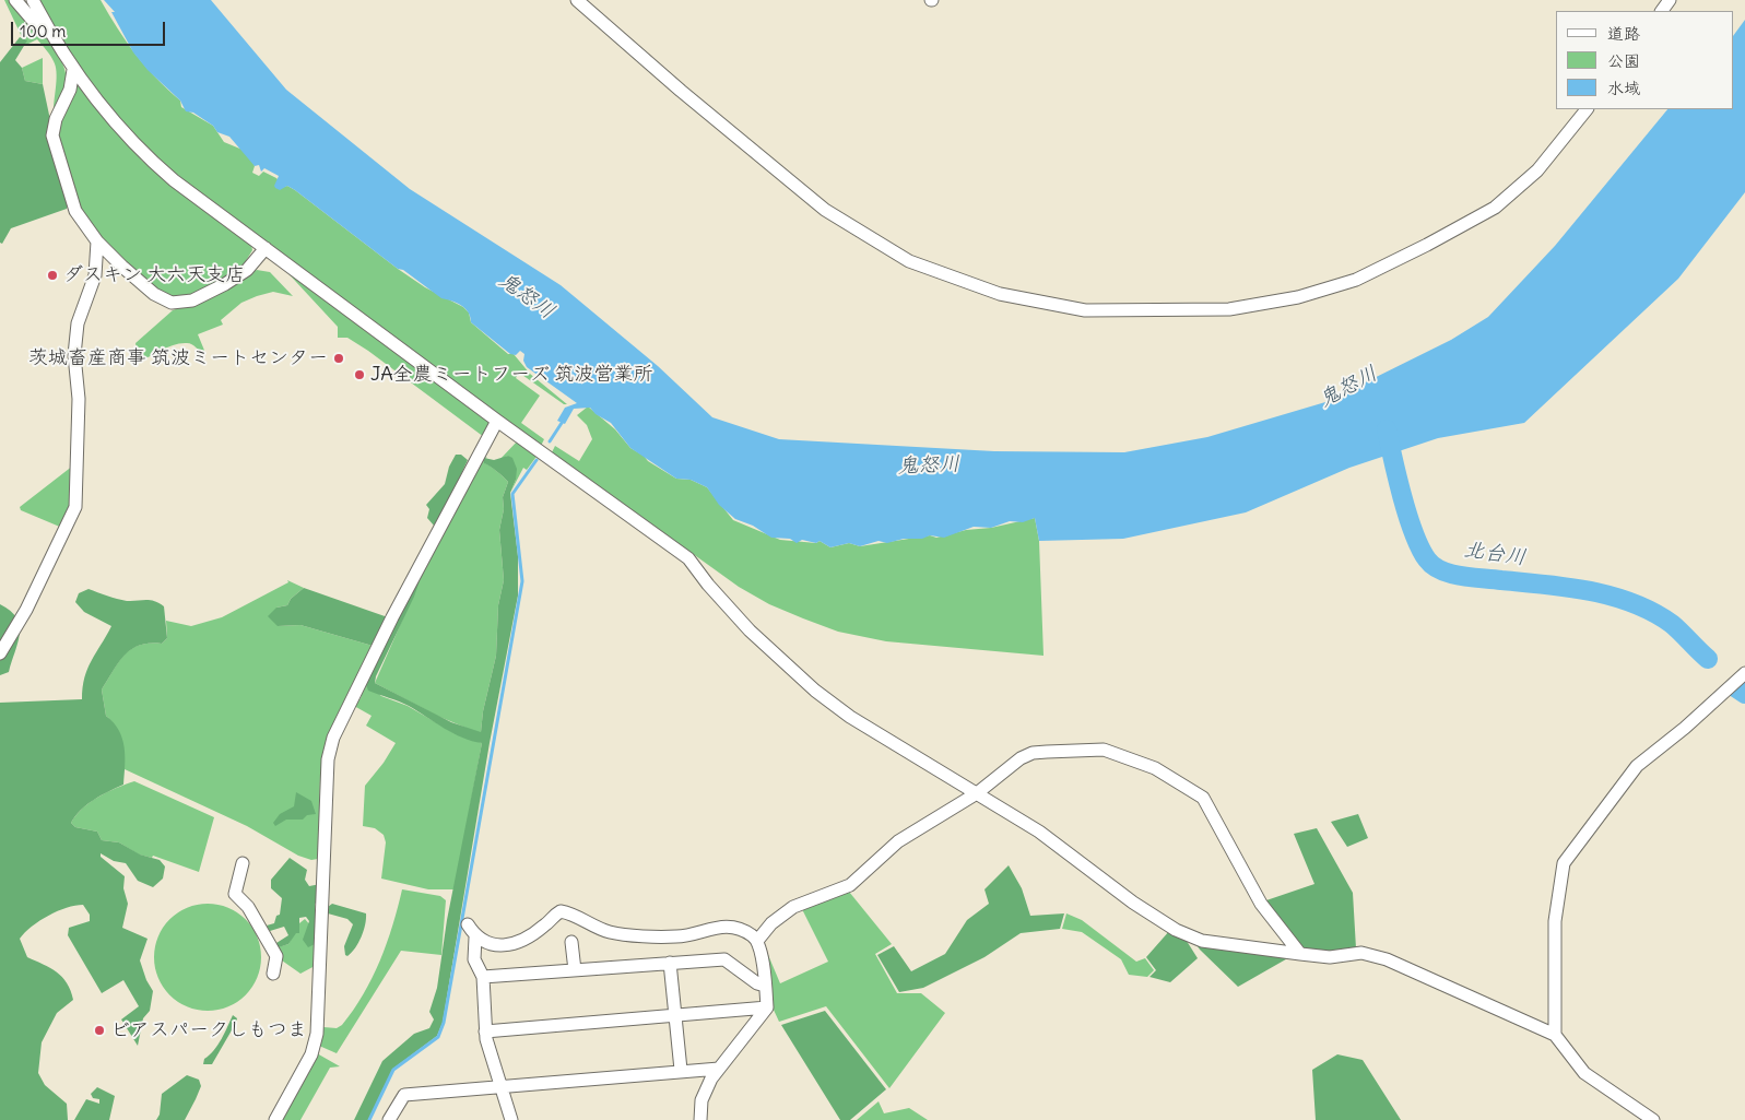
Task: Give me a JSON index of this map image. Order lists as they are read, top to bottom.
{
  "water": ["鬼怒川", "北台川"],
  "places": [
    "ダスキン 大六天支店",
    "茨城畜産商事 筑波ミートセンター",
    "JA全農ミートフーズ 筑波営業所",
    "ビアスパークしもつま"
  ],
  "legend": ["道路", "公園", "水域"],
  "scale_bar": "100 m"
}
